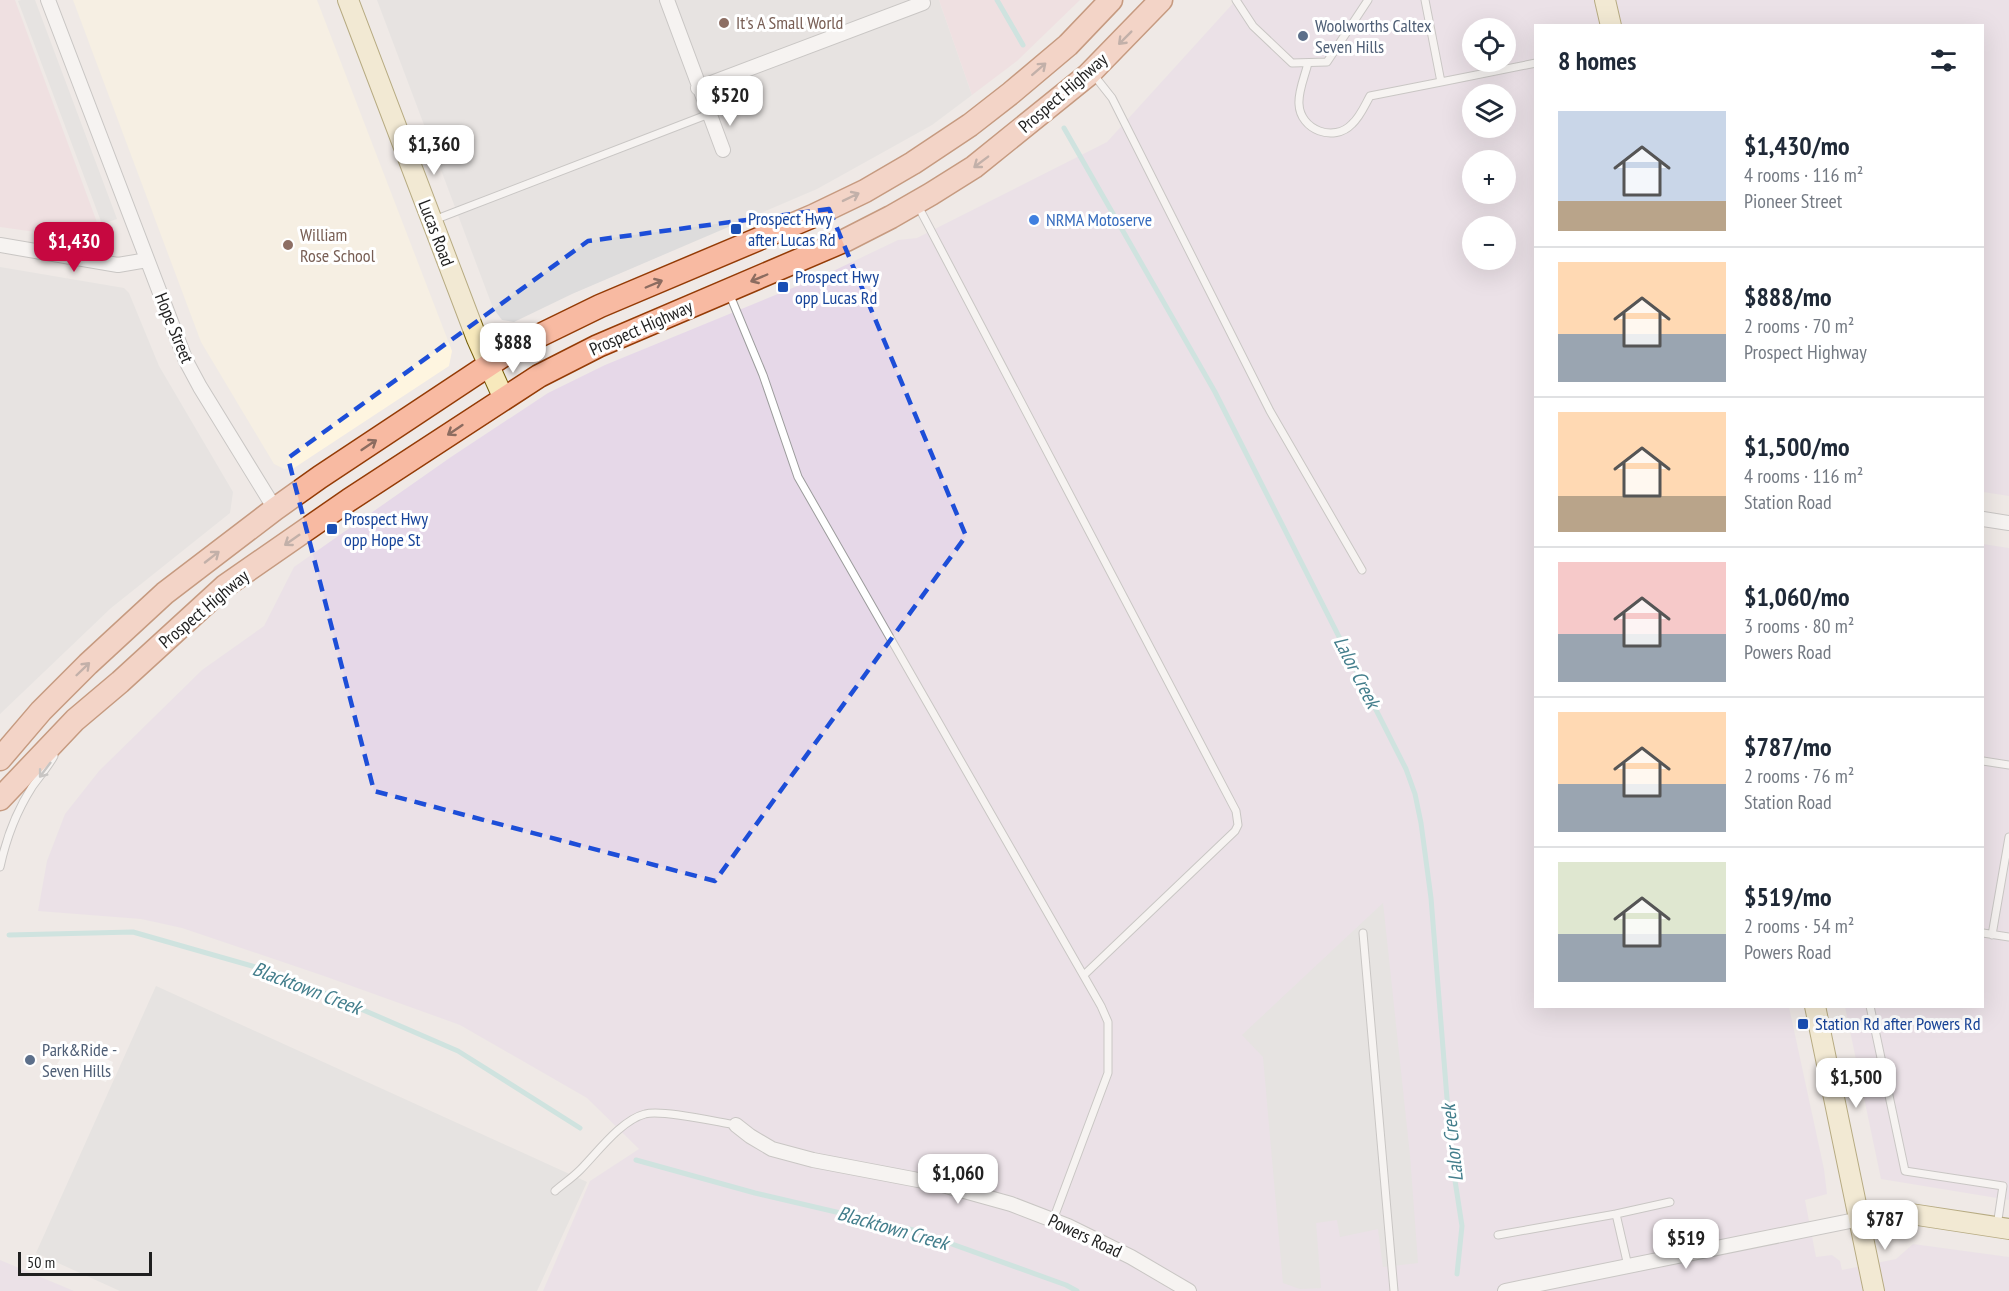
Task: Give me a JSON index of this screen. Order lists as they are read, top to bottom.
{
  "streets": {
    "main road": ["Prospect Highway"],
    "street": ["Lucas Road", "Hope Street", "Powers Road"]
  },
  "crossings": [
    ["Prospect Highway", "Lucas Road"],
    ["Prospect Highway", "Hope Street"]
  ],
  "water": ["Lalor Creek", "Blacktown Creek"],
  "places": {
    "other": [
      "It's A Small World",
      "Woolworths Caltex Seven Hills",
      "NRMA Motoserve",
      "William Rose School",
      "Park&Ride - Seven Hills"
    ],
    "transit": [
      "Prospect Hwy after Lucas Rd",
      "Prospect Hwy opp Lucas Rd",
      "Prospect Hwy opp Hope St",
      "Station Rd after Powers Rd"
    ]
  },
  "scale_bar": "50 m",
  "page": {
    "map_buttons": ["+", "−"],
    "heading": "8 homes",
    "price": [
      "$520",
      "$1,360",
      "$1,430",
      "$888",
      "$1,500",
      "$1,060",
      "$787",
      "$519"
    ],
    "list": [
      {
        "name": "$1,430/mo",
        "note": "4 rooms · 116 m² · Pioneer Street"
      },
      {
        "name": "$888/mo",
        "note": "2 rooms · 70 m² · Prospect Highway"
      },
      {
        "name": "$1,500/mo",
        "note": "4 rooms · 116 m² · Station Road"
      },
      {
        "name": "$1,060/mo",
        "note": "3 rooms · 80 m² · Powers Road"
      },
      {
        "name": "$787/mo",
        "note": "2 rooms · 76 m² · Station Road"
      },
      {
        "name": "$519/mo",
        "note": "2 rooms · 54 m² · Powers Road"
      }
    ],
    "scale": "50 m"
  }
}
